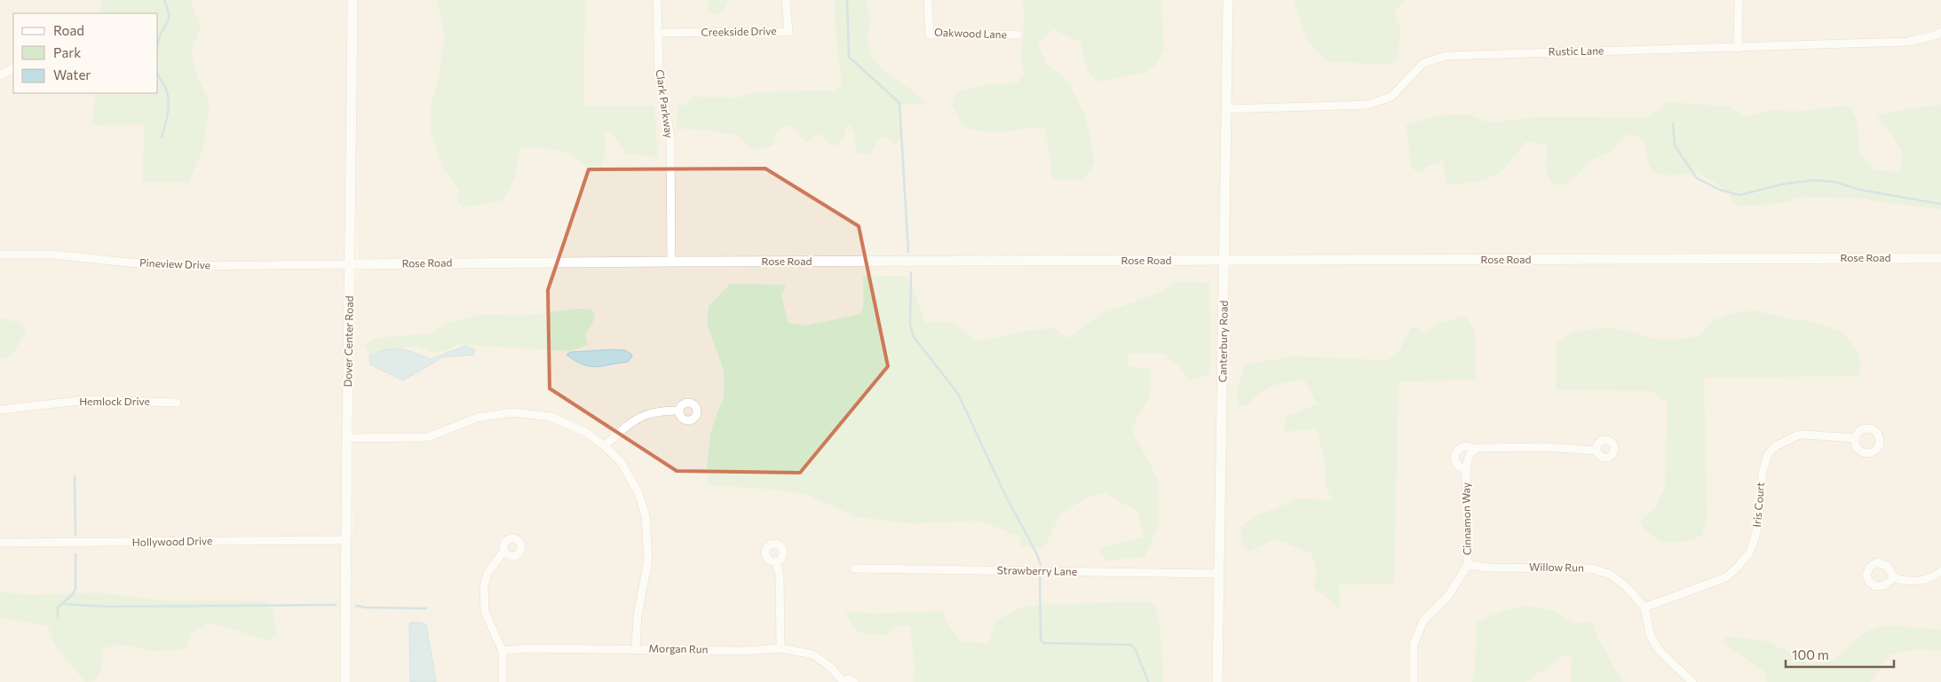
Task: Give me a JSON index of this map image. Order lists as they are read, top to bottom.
{
  "streets": {
    "street": [
      "Creekside Drive",
      "Oakwood Lane",
      "Rustic Lane",
      "Clark Parkway",
      "Rose Road",
      "Pineview Drive",
      "Dover Center Road",
      "Canterbury Road",
      "Hemlock Drive",
      "Iris Court",
      "Cinnamon Way",
      "Hollywood Drive",
      "Willow Run",
      "Strawberry Lane",
      "Morgan Run"
    ]
  },
  "crossings": [
    ["Creekside Drive", "Clark Parkway"],
    ["Rustic Lane", "Canterbury Road"],
    ["Clark Parkway", "Rose Road"],
    ["Rose Road", "Pineview Drive"],
    ["Rose Road", "Dover Center Road"],
    ["Rose Road", "Canterbury Road"],
    ["Pineview Drive", "Dover Center Road"],
    ["Dover Center Road", "Hollywood Drive"],
    ["Canterbury Road", "Strawberry Lane"],
    ["Iris Court", "Willow Run"],
    ["Cinnamon Way", "Willow Run"]
  ],
  "legend": ["Road", "Park", "Water"],
  "scale_bar": "100 m"
}
